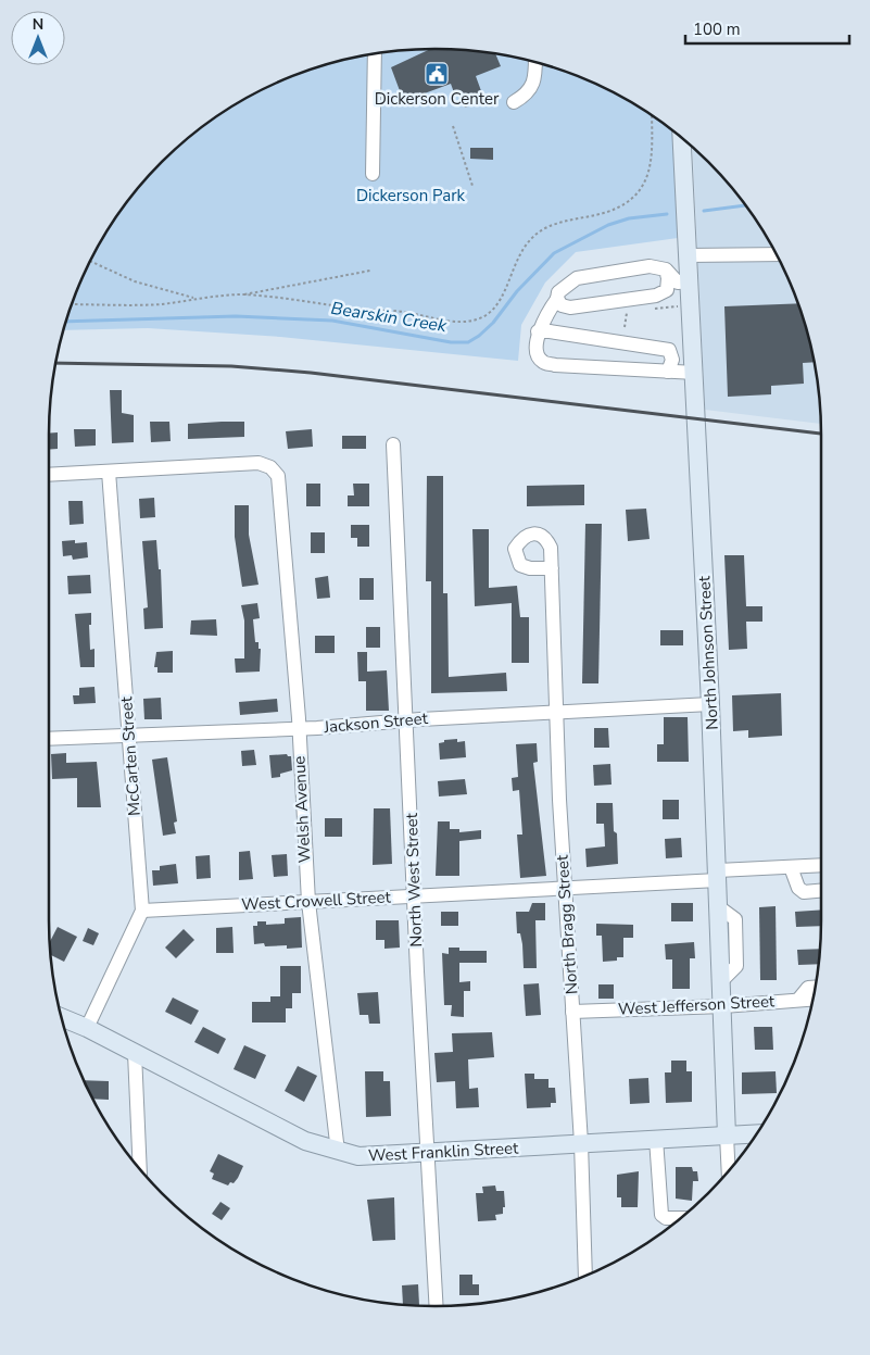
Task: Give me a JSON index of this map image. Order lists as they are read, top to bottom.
{
  "streets": {
    "main road": ["North Johnson Street", "West Franklin Street"],
    "street": [
      "Jackson Street",
      "McCarten Street",
      "Welsh Avenue",
      "North West Street",
      "West Crowell Street",
      "North Bragg Street",
      "West Jefferson Street"
    ]
  },
  "crossings": [
    ["North Johnson Street", "Jackson Street"],
    ["North Johnson Street", "West Crowell Street"],
    ["North Johnson Street", "West Jefferson Street"],
    ["North Johnson Street", "West Franklin Street"],
    ["Jackson Street", "McCarten Street"],
    ["Jackson Street", "Welsh Avenue"],
    ["Jackson Street", "North West Street"],
    ["Jackson Street", "North Bragg Street"],
    ["McCarten Street", "Welsh Avenue"],
    ["McCarten Street", "West Crowell Street"],
    ["McCarten Street", "West Franklin Street"],
    ["Welsh Avenue", "West Crowell Street"],
    ["Welsh Avenue", "West Franklin Street"],
    ["North West Street", "West Crowell Street"],
    ["North West Street", "West Franklin Street"],
    ["West Crowell Street", "North Bragg Street"],
    ["North Bragg Street", "West Jefferson Street"],
    ["North Bragg Street", "West Franklin Street"]
  ],
  "water": ["Bearskin Creek"],
  "parks": ["Dickerson Park"],
  "places": {
    "public building": ["Dickerson Center"]
  },
  "scale_bar": "100 m",
  "north": "top"
}
